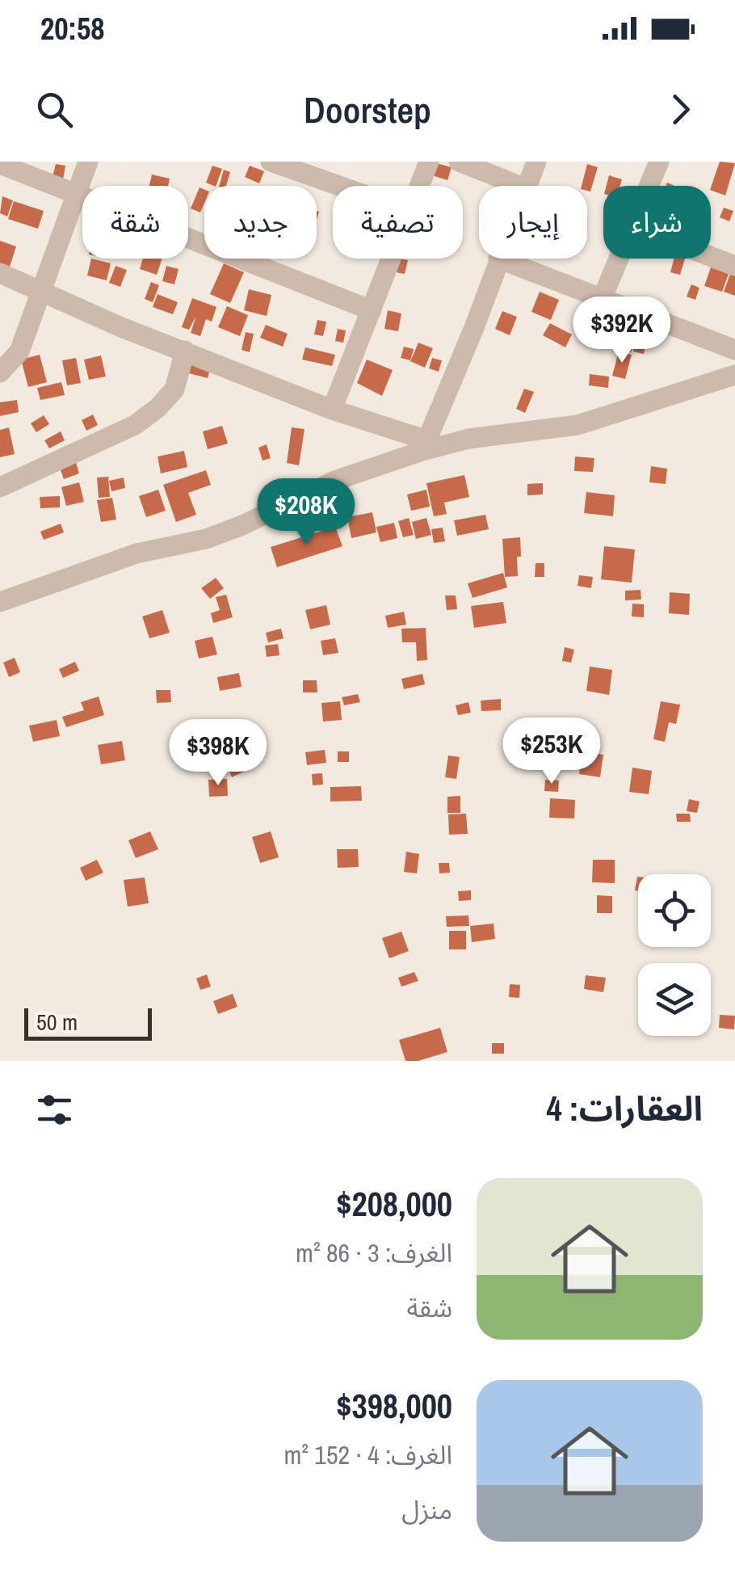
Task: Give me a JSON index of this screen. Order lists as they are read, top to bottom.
{
  "scale_bar": "50 m",
  "page": {
    "status": "20:58",
    "header": "Doorstep",
    "chip": [
      "شراء",
      "إيجار",
      "تصفية",
      "جديد",
      "شقة"
    ],
    "price": [
      "$392K",
      "$208K",
      "$253K",
      "$398K"
    ],
    "scale": "50 m",
    "heading": "العقارات: 4",
    "list": [
      {
        "name": "$208,000",
        "note": "الغرف: 3 · 86 m² · شقة"
      },
      {
        "name": "$398,000",
        "note": "الغرف: 4 · 152 m² · منزل"
      }
    ]
  }
}
